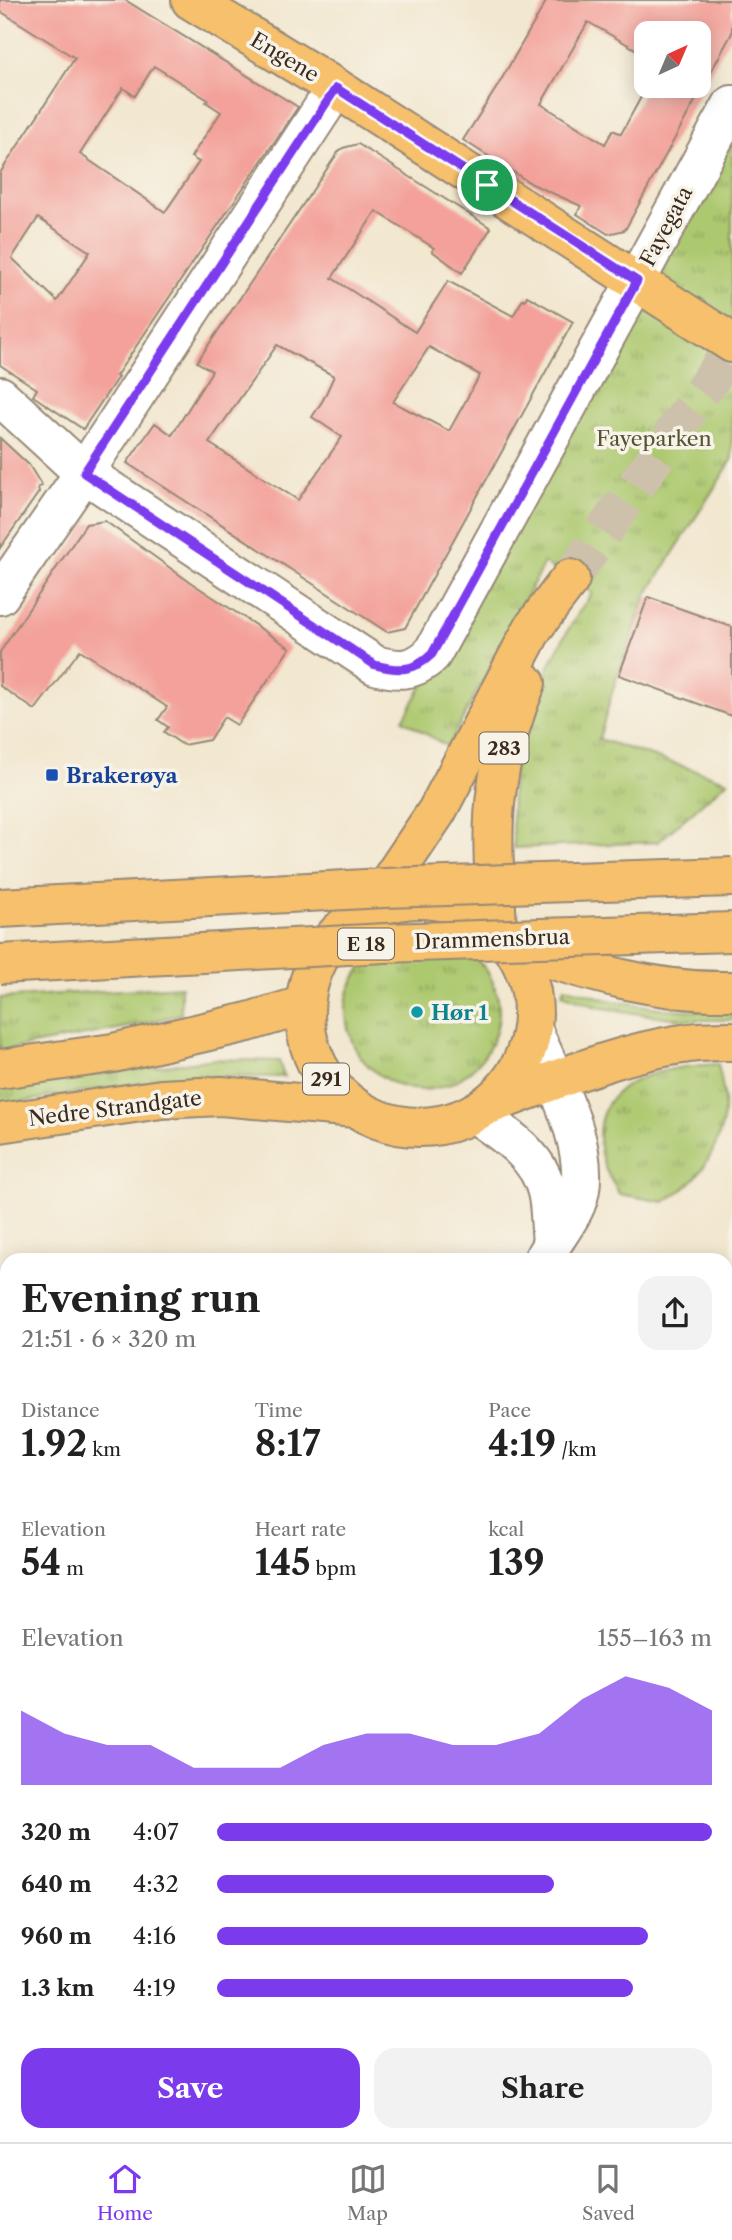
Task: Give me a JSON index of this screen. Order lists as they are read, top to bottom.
{
  "streets": {
    "main road": [
      "Engene",
      "283",
      "Drammensbrua",
      "E 18",
      "291",
      "Nedre Strandgate"
    ],
    "street": ["Fayegata"]
  },
  "crossings": [
    ["Engene", "Fayegata"],
    ["283", "291"],
    ["283", "Nedre Strandgate"],
    ["291", "Nedre Strandgate"]
  ],
  "parks": ["Fayeparken"],
  "places": {
    "transit": ["Brakerøya"],
    "other": ["Hør 1"]
  },
  "north": "top right",
  "page": {
    "heading": ["Evening run", "21:51 · 6 × 320 m"],
    "stats": [
      ["Distance", "1.92 km"],
      ["Time", "8:17"],
      ["Pace", "4:19 /km"],
      ["Elevation", "54 m"],
      ["Heart rate", "145 bpm"],
      ["kcal", "139"]
    ],
    "chart": ["Elevation", "155–163 m"],
    "list": [
      {
        "name": "320 m",
        "note": "4:07"
      },
      {
        "name": "640 m",
        "note": "4:32"
      },
      {
        "name": "960 m",
        "note": "4:16"
      },
      {
        "name": "1.3 km",
        "note": "4:19"
      }
    ],
    "buttons": ["Save", "Share"],
    "tabs": ["Home", "Map", "Saved"]
  }
}
